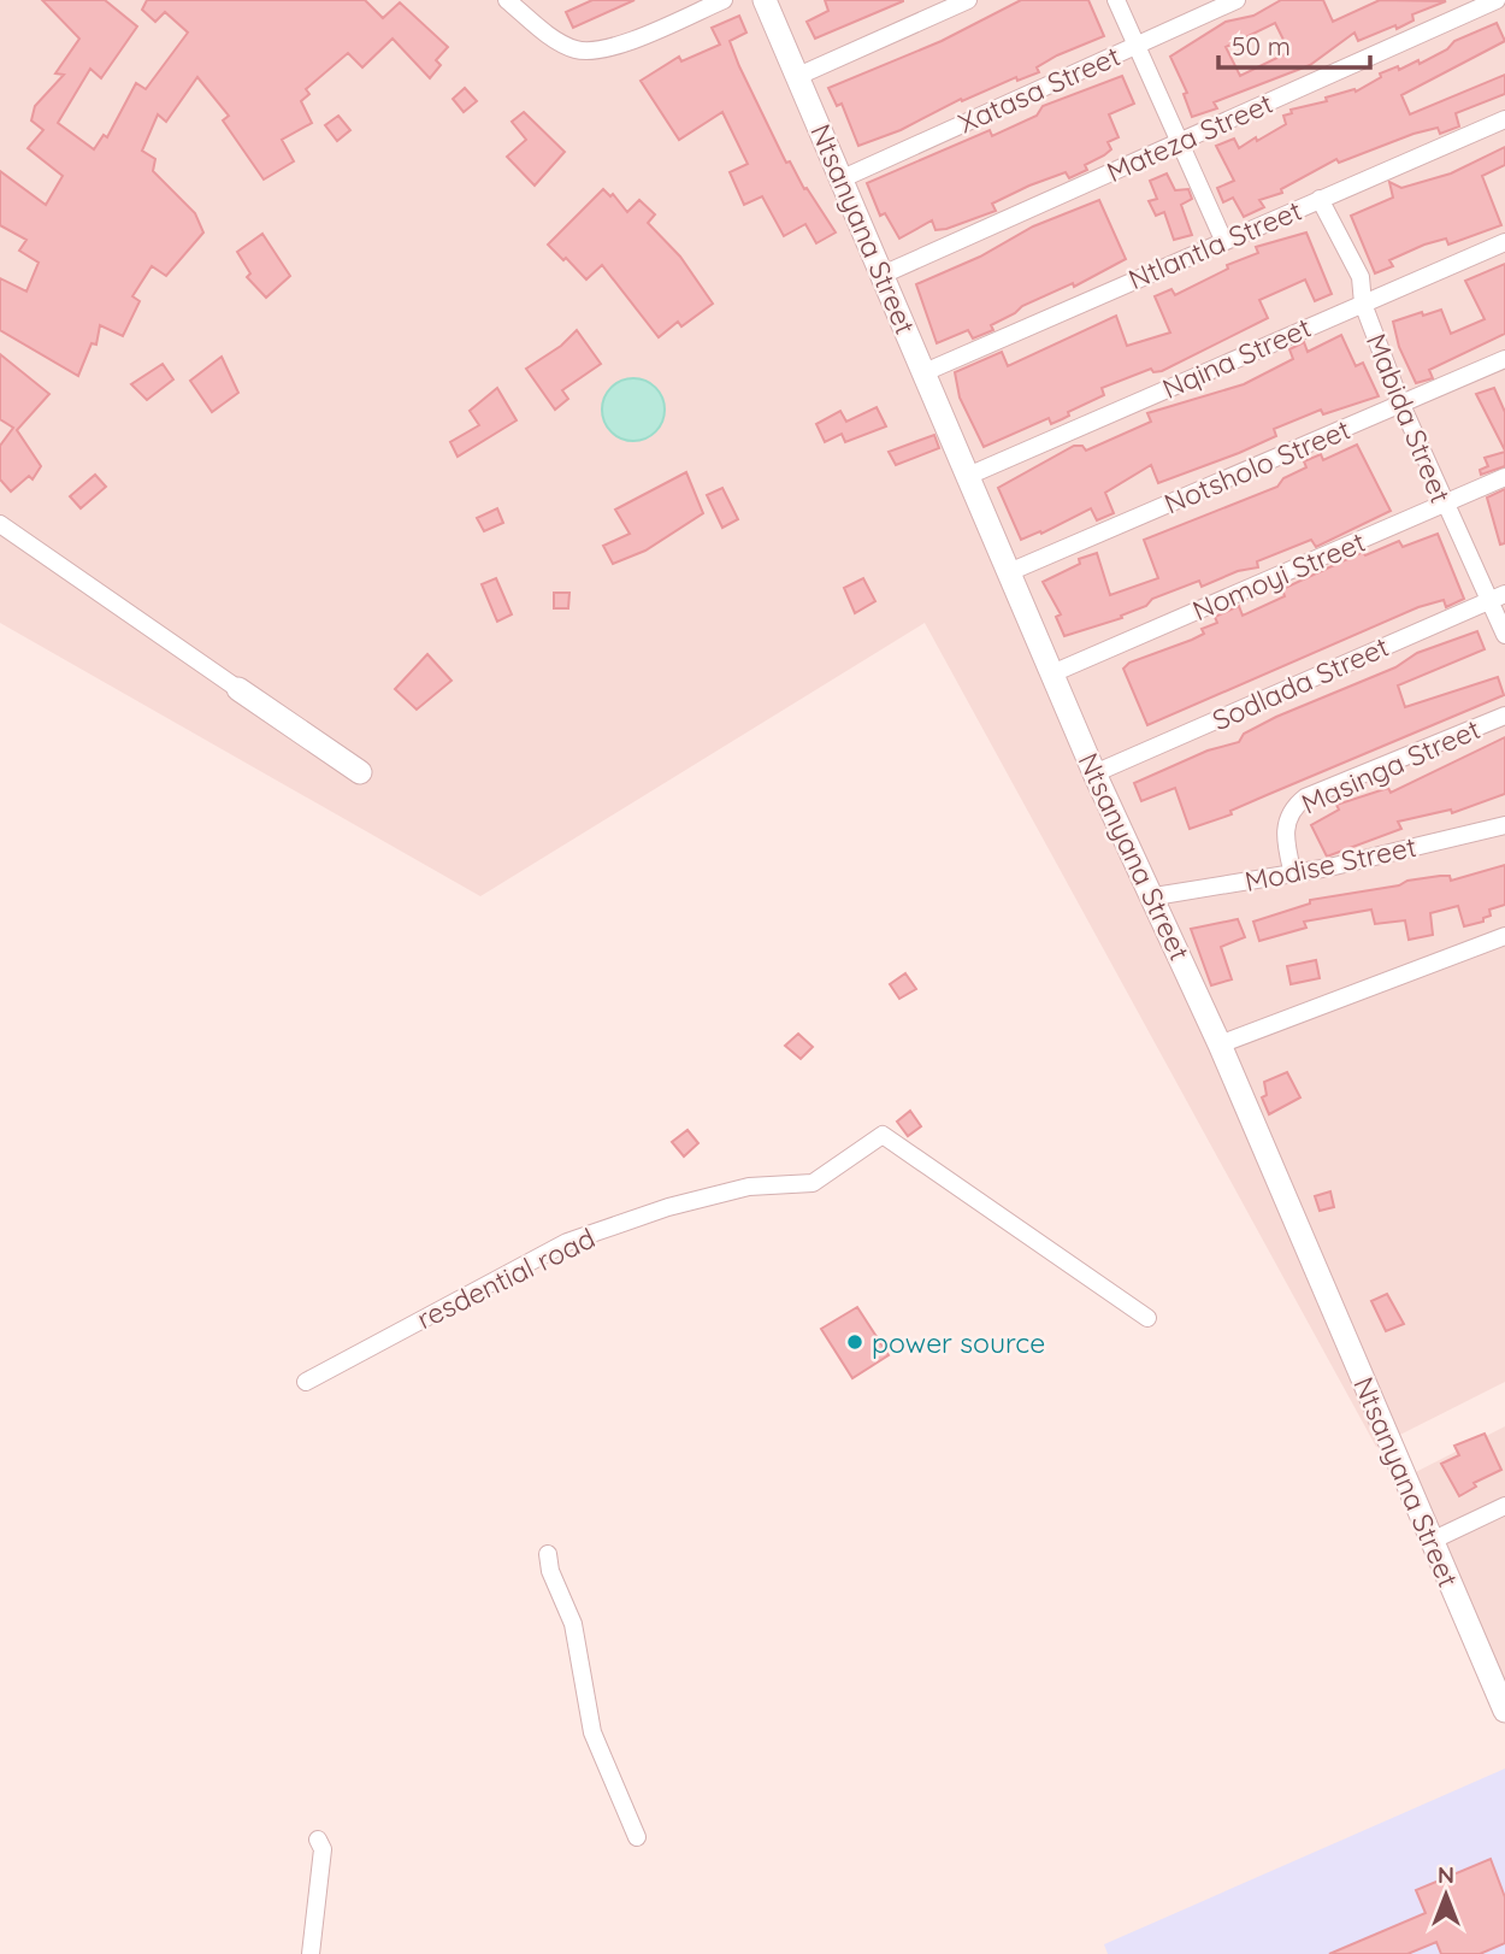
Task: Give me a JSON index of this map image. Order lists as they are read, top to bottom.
{
  "streets": {
    "street": [
      "Xatasa Street",
      "Mateza Street",
      "Ntsanyana Street",
      "Ntlantla Street",
      "Nqina Street",
      "Mabida Street",
      "Notsholo Street",
      "Nomoyi Street",
      "Sodlada Street",
      "Masinga Street",
      "Modise Street",
      "resdential road"
    ]
  },
  "crossings": [
    ["Xatasa Street", "Ntsanyana Street"],
    ["Mateza Street", "Ntsanyana Street"],
    ["Ntsanyana Street", "Ntlantla Street"],
    ["Ntsanyana Street", "Nqina Street"],
    ["Ntsanyana Street", "Notsholo Street"],
    ["Ntsanyana Street", "Nomoyi Street"],
    ["Ntsanyana Street", "Sodlada Street"],
    ["Ntsanyana Street", "Modise Street"],
    ["Ntlantla Street", "Mabida Street"],
    ["Nqina Street", "Mabida Street"],
    ["Mabida Street", "Notsholo Street"],
    ["Mabida Street", "Nomoyi Street"],
    ["Mabida Street", "Sodlada Street"],
    ["Masinga Street", "Modise Street"]
  ],
  "places": ["power source"],
  "scale_bar": "50 m",
  "north": "top"
}
